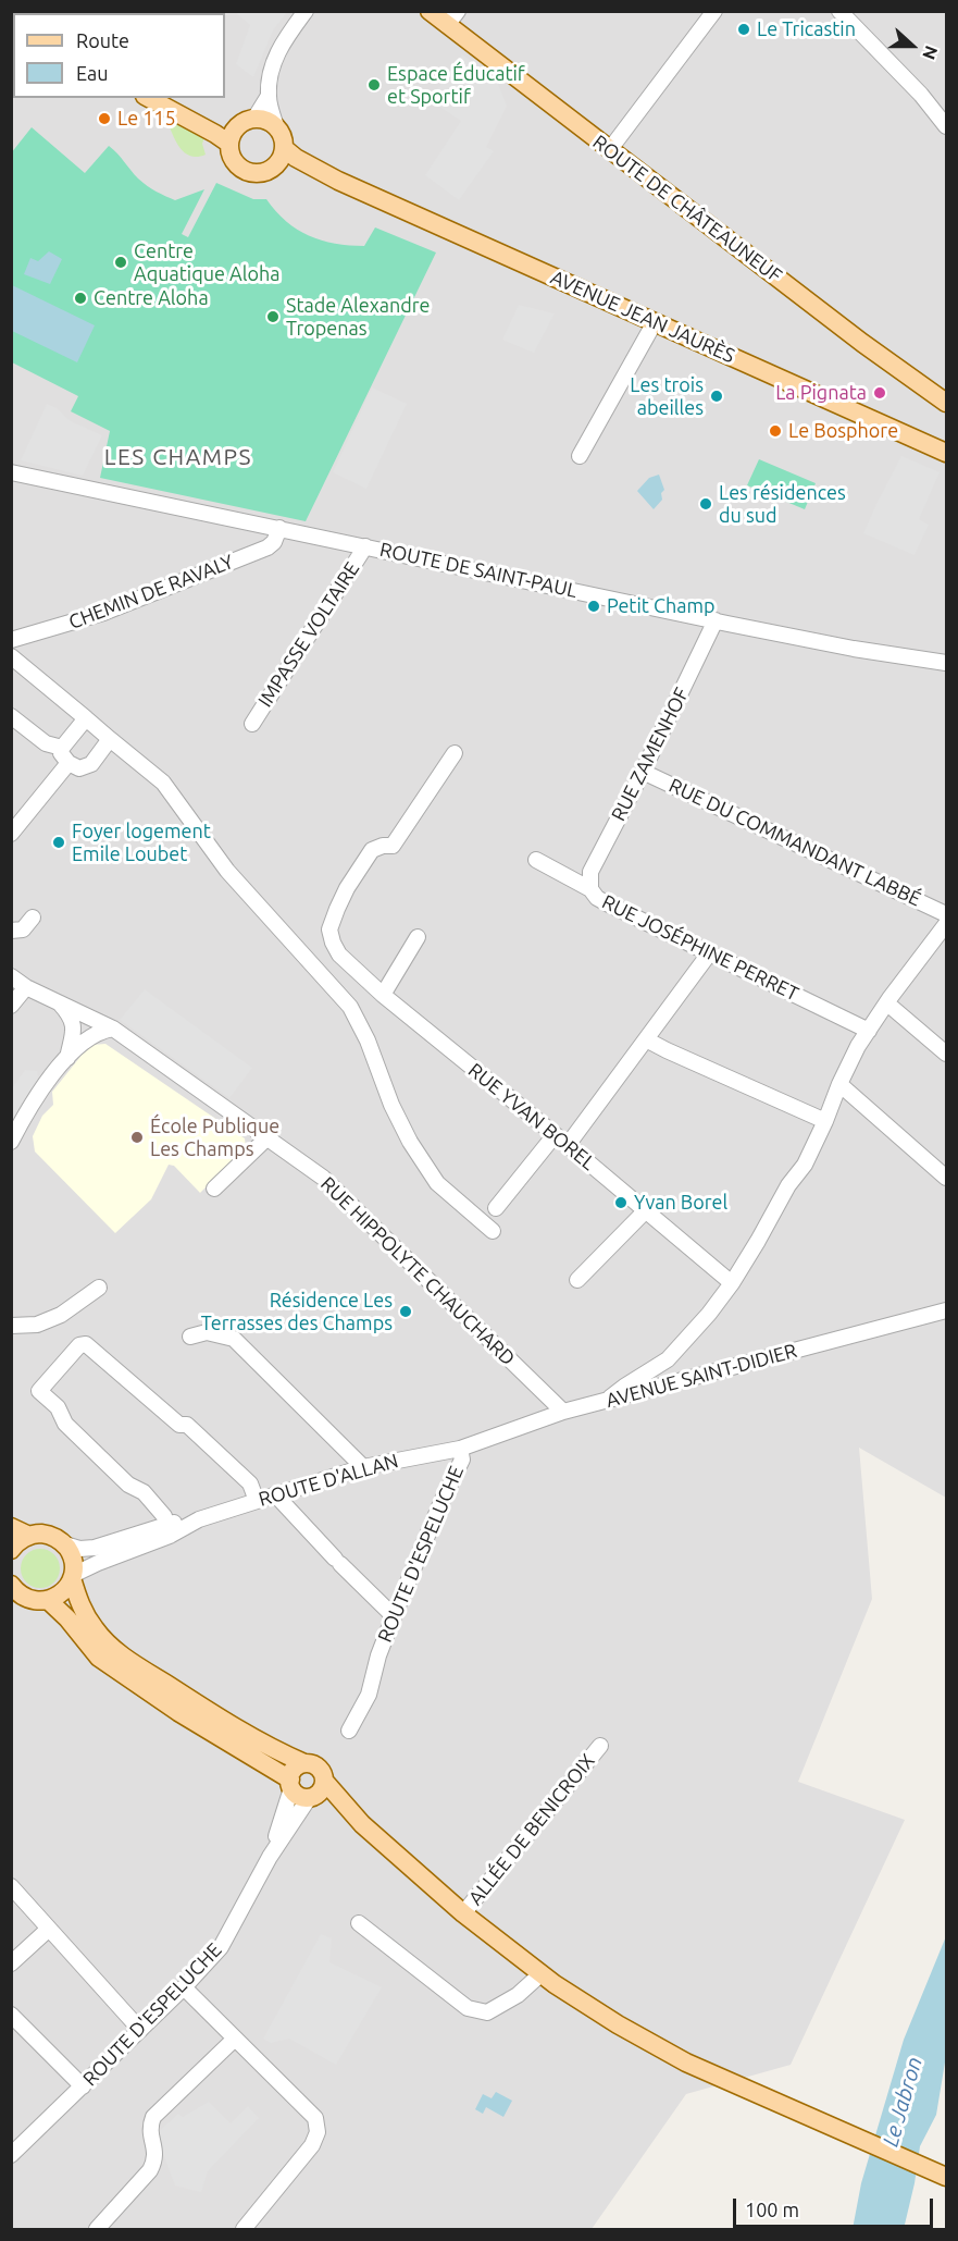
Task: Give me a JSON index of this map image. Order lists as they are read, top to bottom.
{
  "streets": {
    "main road": ["ROUTE DE CHÂTEAUNEUF", "AVENUE JEAN JAURÈS"],
    "street": [
      "ROUTE DE SAINT-PAUL",
      "CHEMIN DE RAVALY",
      "IMPASSE VOLTAIRE",
      "RUE ZAMENHOF",
      "RUE DU COMMANDANT LABBÉ",
      "RUE JOSÉPHINE PERRET",
      "RUE YVAN BOREL",
      "RUE HIPPOLYTE CHAUCHARD",
      "AVENUE SAINT-DIDIER",
      "ROUTE D'ALLAN",
      "ROUTE D'ESPELUCHE",
      "ALLÉE DE BENICROIX"
    ]
  },
  "crossings": [
    ["ROUTE DE SAINT-PAUL", "CHEMIN DE RAVALY"],
    ["ROUTE DE SAINT-PAUL", "IMPASSE VOLTAIRE"],
    ["ROUTE DE SAINT-PAUL", "RUE ZAMENHOF"],
    ["RUE ZAMENHOF", "RUE DU COMMANDANT LABBÉ"],
    ["RUE ZAMENHOF", "RUE JOSÉPHINE PERRET"],
    ["RUE HIPPOLYTE CHAUCHARD", "AVENUE SAINT-DIDIER"],
    ["AVENUE SAINT-DIDIER", "ROUTE D'ALLAN"],
    ["AVENUE SAINT-DIDIER", "ROUTE D'ESPELUCHE"],
    ["ROUTE D'ALLAN", "ROUTE D'ESPELUCHE"]
  ],
  "districts": ["LES CHAMPS"],
  "water": ["Le Jabron"],
  "places": [
    "Le Tricastin",
    "Espace Éducatif et Sportif",
    "Le 115",
    "Centre Aquatique Aloha",
    "Centre Aloha",
    "Stade Alexandre Tropenas",
    "La Pignata",
    "Les trois abeilles",
    "Le Bosphore",
    "Les résidences du sud",
    "Petit Champ",
    "Foyer logement Emile Loubet",
    "École Publique Les Champs",
    "Yvan Borel",
    "Résidence Les Terrasses des Champs"
  ],
  "legend": ["Route", "Eau"],
  "scale_bar": "100 m",
  "north": "right"
}
